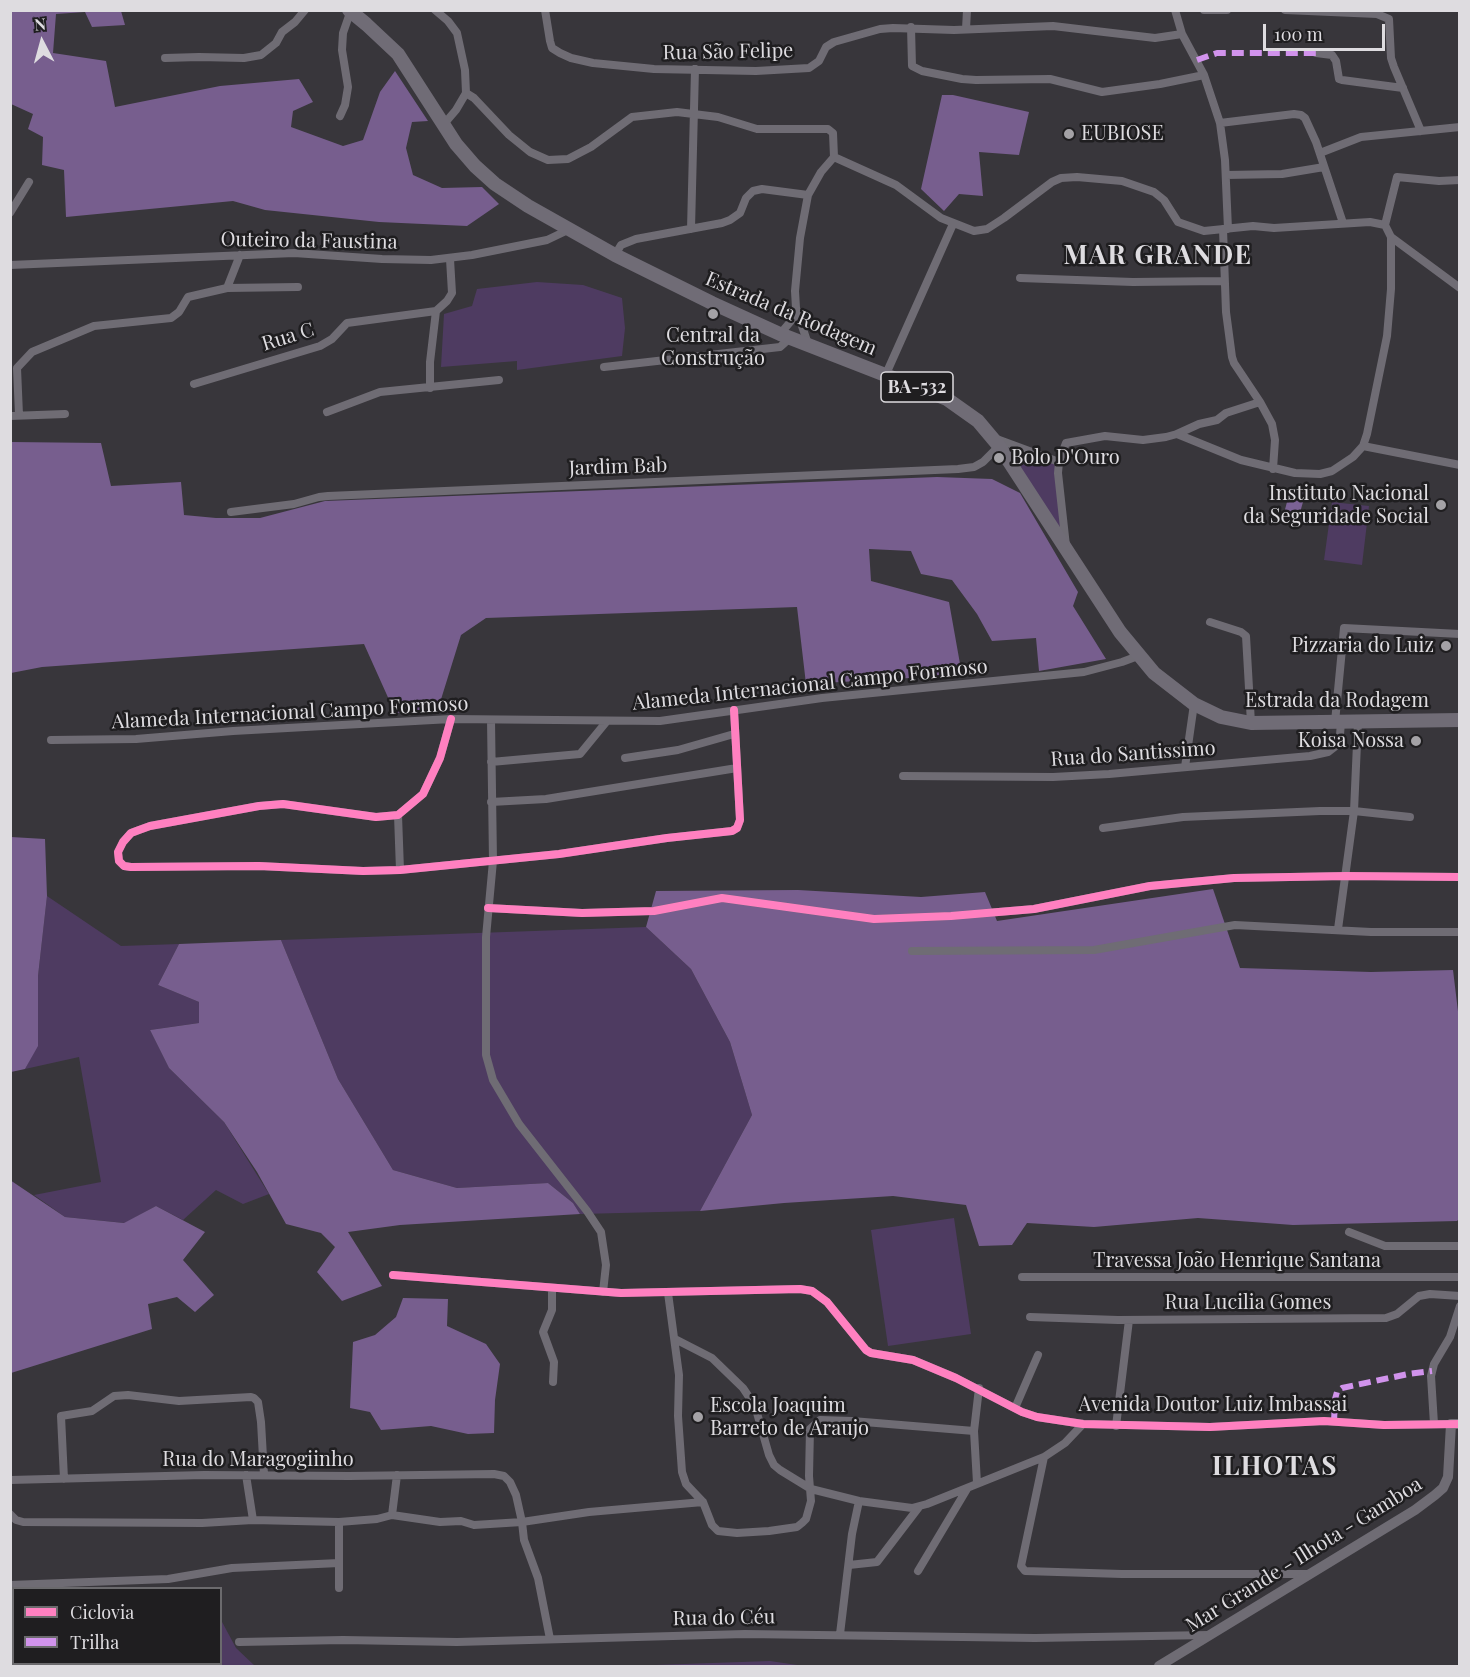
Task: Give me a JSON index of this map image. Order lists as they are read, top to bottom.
{
  "streets": {
    "main road": ["Estrada da Rodagem", "BA-532"],
    "street": [
      "Rua São Felipe",
      "Outeiro da Faustina",
      "Rua C",
      "Jardim Bab",
      "Alameda Internacional Campo Formoso",
      "Rua do Santissimo",
      "Travessa João Henrique Santana",
      "Rua Lucilia Gomes",
      "Avenida Doutor Luiz Imbassai",
      "Rua do Maragogiinho",
      "Mar Grande - Ilhota - Gamboa",
      "Rua do Céu"
    ]
  },
  "crossings": [
    ["Outeiro da Faustina", "Estrada da Rodagem"],
    ["Estrada da Rodagem", "Jardim Bab"],
    ["Estrada da Rodagem", "Alameda Internacional Campo Formoso"],
    ["Estrada da Rodagem", "Rua do Santissimo"],
    ["Avenida Doutor Luiz Imbassai", "Mar Grande - Ilhota - Gamboa"],
    ["Mar Grande - Ilhota - Gamboa", "Rua do Céu"]
  ],
  "districts": ["MAR GRANDE", "ILHOTAS"],
  "places": [
    "EUBIOSE",
    "Central da Construção",
    "Bolo D'Ouro",
    "Instituto Nacional da Seguridade Social",
    "Pizzaria do Luiz",
    "Koisa Nossa",
    "Escola Joaquim Barreto de Araujo"
  ],
  "legend": ["Ciclovia", "Trilha"],
  "scale_bar": "100 m",
  "north": "top"
}
